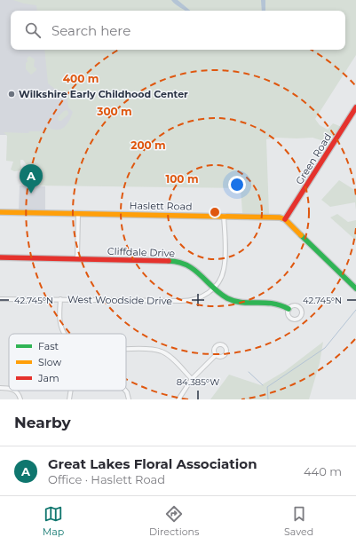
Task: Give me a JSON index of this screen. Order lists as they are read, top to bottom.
{
  "streets": {
    "street": [
      "Green Road",
      "Haslett Road",
      "Cliffdale Drive",
      "West Woodside Drive"
    ]
  },
  "crossings": [
    ["Green Road", "Haslett Road"],
    ["Cliffdale Drive", "West Woodside Drive"]
  ],
  "places": ["Wilkshire Early Childhood Center"],
  "legend": ["Fast", "Slow", "Jam"],
  "page": {
    "search": "Search here",
    "pins": "A",
    "heading": "Nearby",
    "list": [
      {
        "mark": "A",
        "name": "Great Lakes Floral Association",
        "note": "Office · Haslett Road",
        "value": "440 m"
      }
    ],
    "nav": ["Map", "Directions", "Saved"]
  },
  "coordinates": ["42.745°N", "84.385°W"],
  "rings": [
    "400 m",
    "300 m",
    "200 m",
    "100 m"
  ]
}
